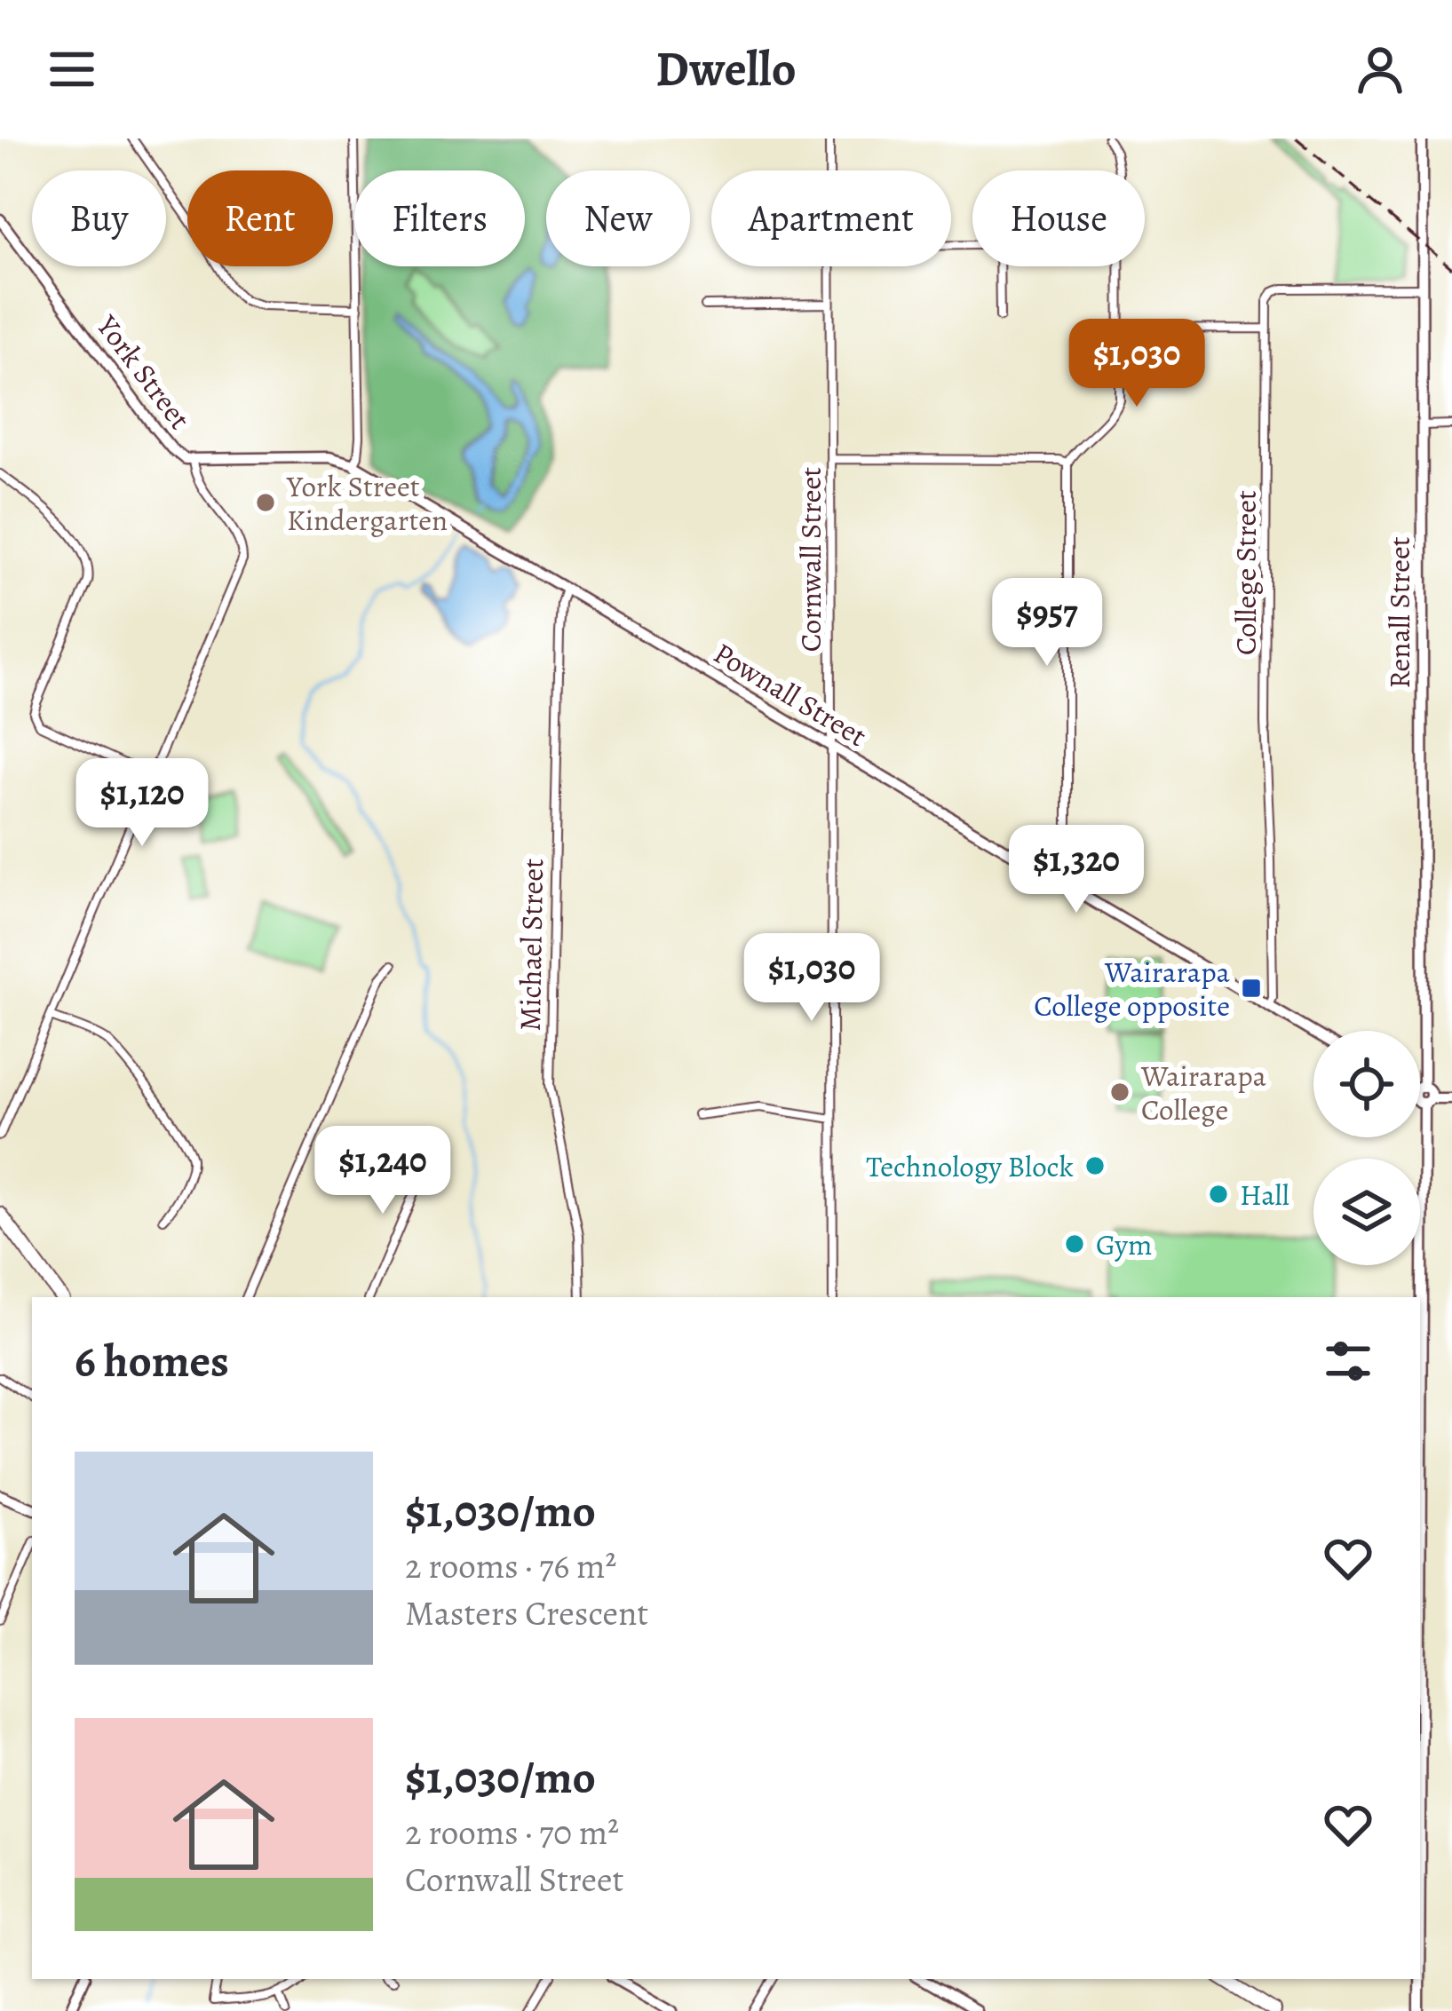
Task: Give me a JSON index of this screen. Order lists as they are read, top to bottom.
{
  "streets": {
    "street": [
      "York Street",
      "Cornwall Street",
      "College Street",
      "Renall Street",
      "Pownall Street",
      "Michael Street"
    ]
  },
  "crossings": [
    ["York Street", "Pownall Street"],
    ["Cornwall Street", "Pownall Street"],
    ["College Street", "Renall Street"],
    ["College Street", "Pownall Street"],
    ["Pownall Street", "Michael Street"]
  ],
  "places": {
    "other": [
      "York Street Kindergarten",
      "Wairarapa College",
      "Technology Block",
      "Hall",
      "Gym"
    ],
    "transit": ["Wairarapa College opposite"]
  },
  "page": {
    "header": "Dwello",
    "chip": [
      "Buy",
      "Rent",
      "Filters",
      "New",
      "Apartment",
      "House"
    ],
    "price": [
      "$1,030",
      "$957",
      "$1,120",
      "$1,320",
      "$1,030",
      "$1,240"
    ],
    "heading": "6 homes",
    "list": [
      {
        "name": "$1,030/mo",
        "note": "2 rooms · 76 m² · Masters Crescent"
      },
      {
        "name": "$1,030/mo",
        "note": "2 rooms · 70 m² · Cornwall Street"
      }
    ]
  }
}
